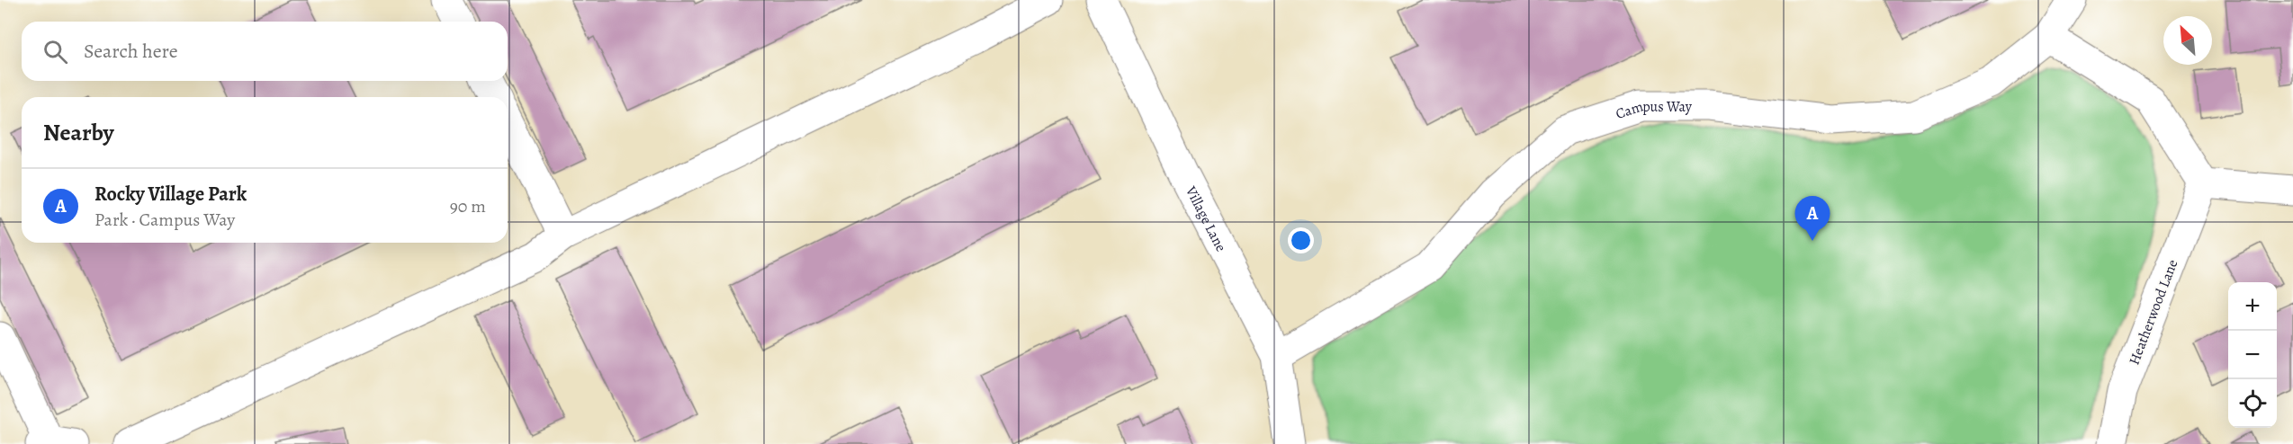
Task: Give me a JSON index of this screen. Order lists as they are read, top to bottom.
{
  "streets": {
    "street": ["Campus Way", "Village Lane", "Heatherwood Lane"]
  },
  "crossings": [
    ["Campus Way", "Village Lane"]
  ],
  "north": "top left",
  "page": {
    "search": "Search here",
    "heading": "Nearby",
    "list": [
      {
        "mark": "A",
        "name": "Rocky Village Park",
        "note": "Park · Campus Way",
        "value": "90 m"
      }
    ],
    "pins": "A",
    "map_buttons": ["+", "−"]
  }
}
